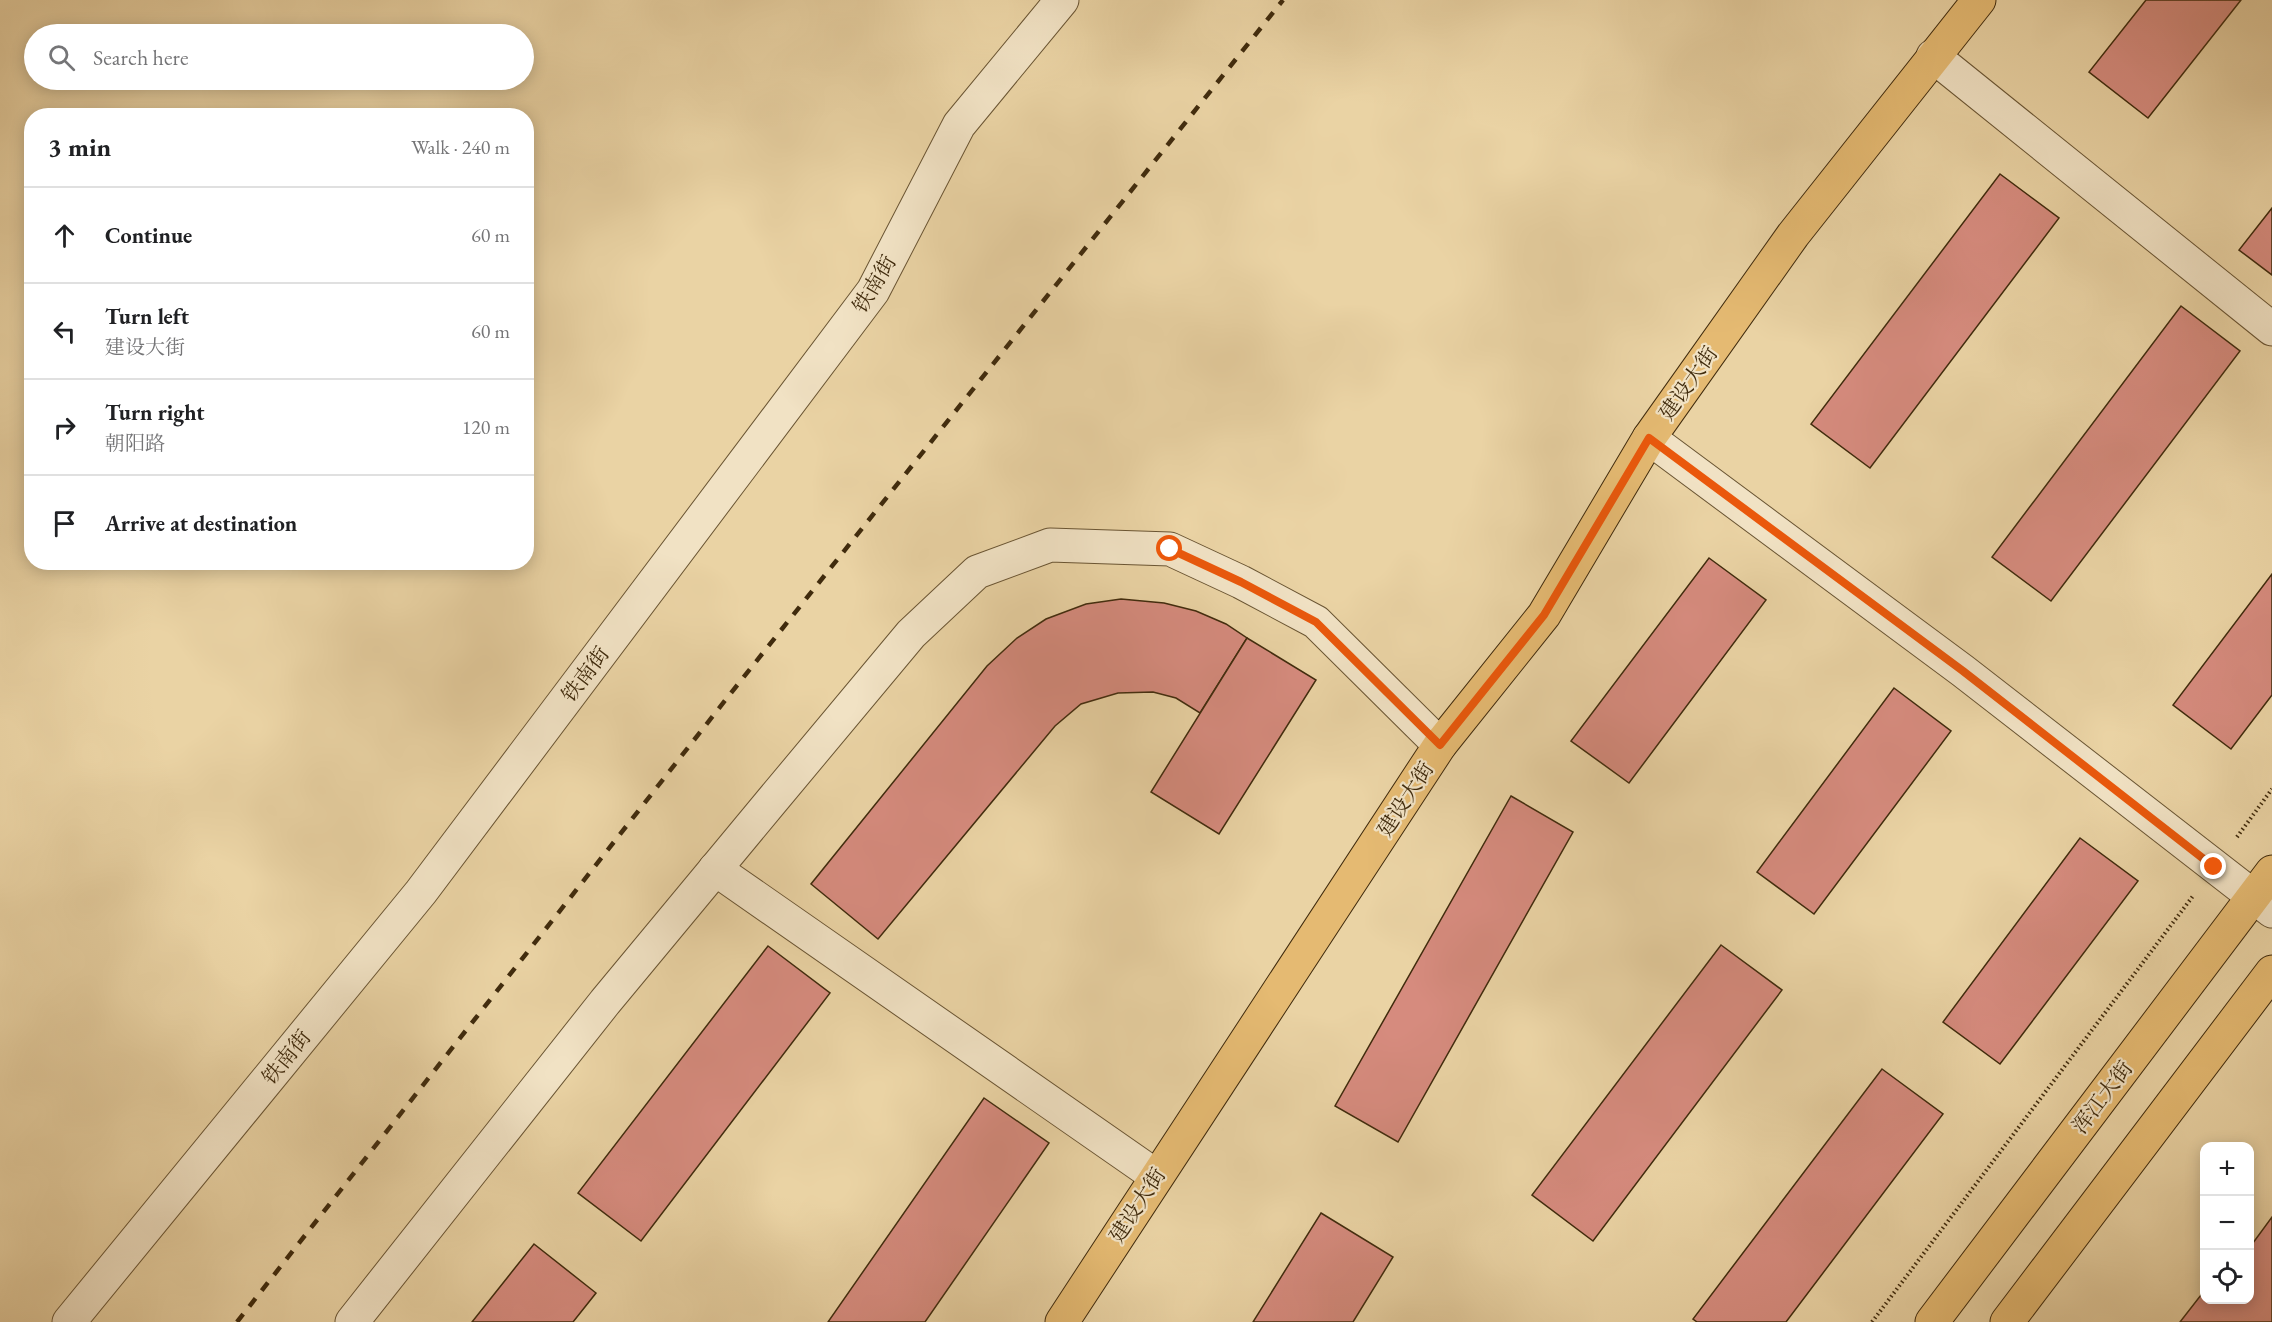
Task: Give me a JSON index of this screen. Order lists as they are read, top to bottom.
{
  "streets": {
    "main road": ["建设大街", "浑江大街"],
    "street": ["铁南街"]
  },
  "page": {
    "search": "Search here",
    "heading": ["3 min", "Walk · 240 m"],
    "list": [
      ["Continue", "60 m"],
      ["Turn left", "建设大街", "60 m"],
      ["Turn right", "朝阳路", "120 m"],
      "Arrive at destination"
    ],
    "map_buttons": ["+", "−"]
  }
}
